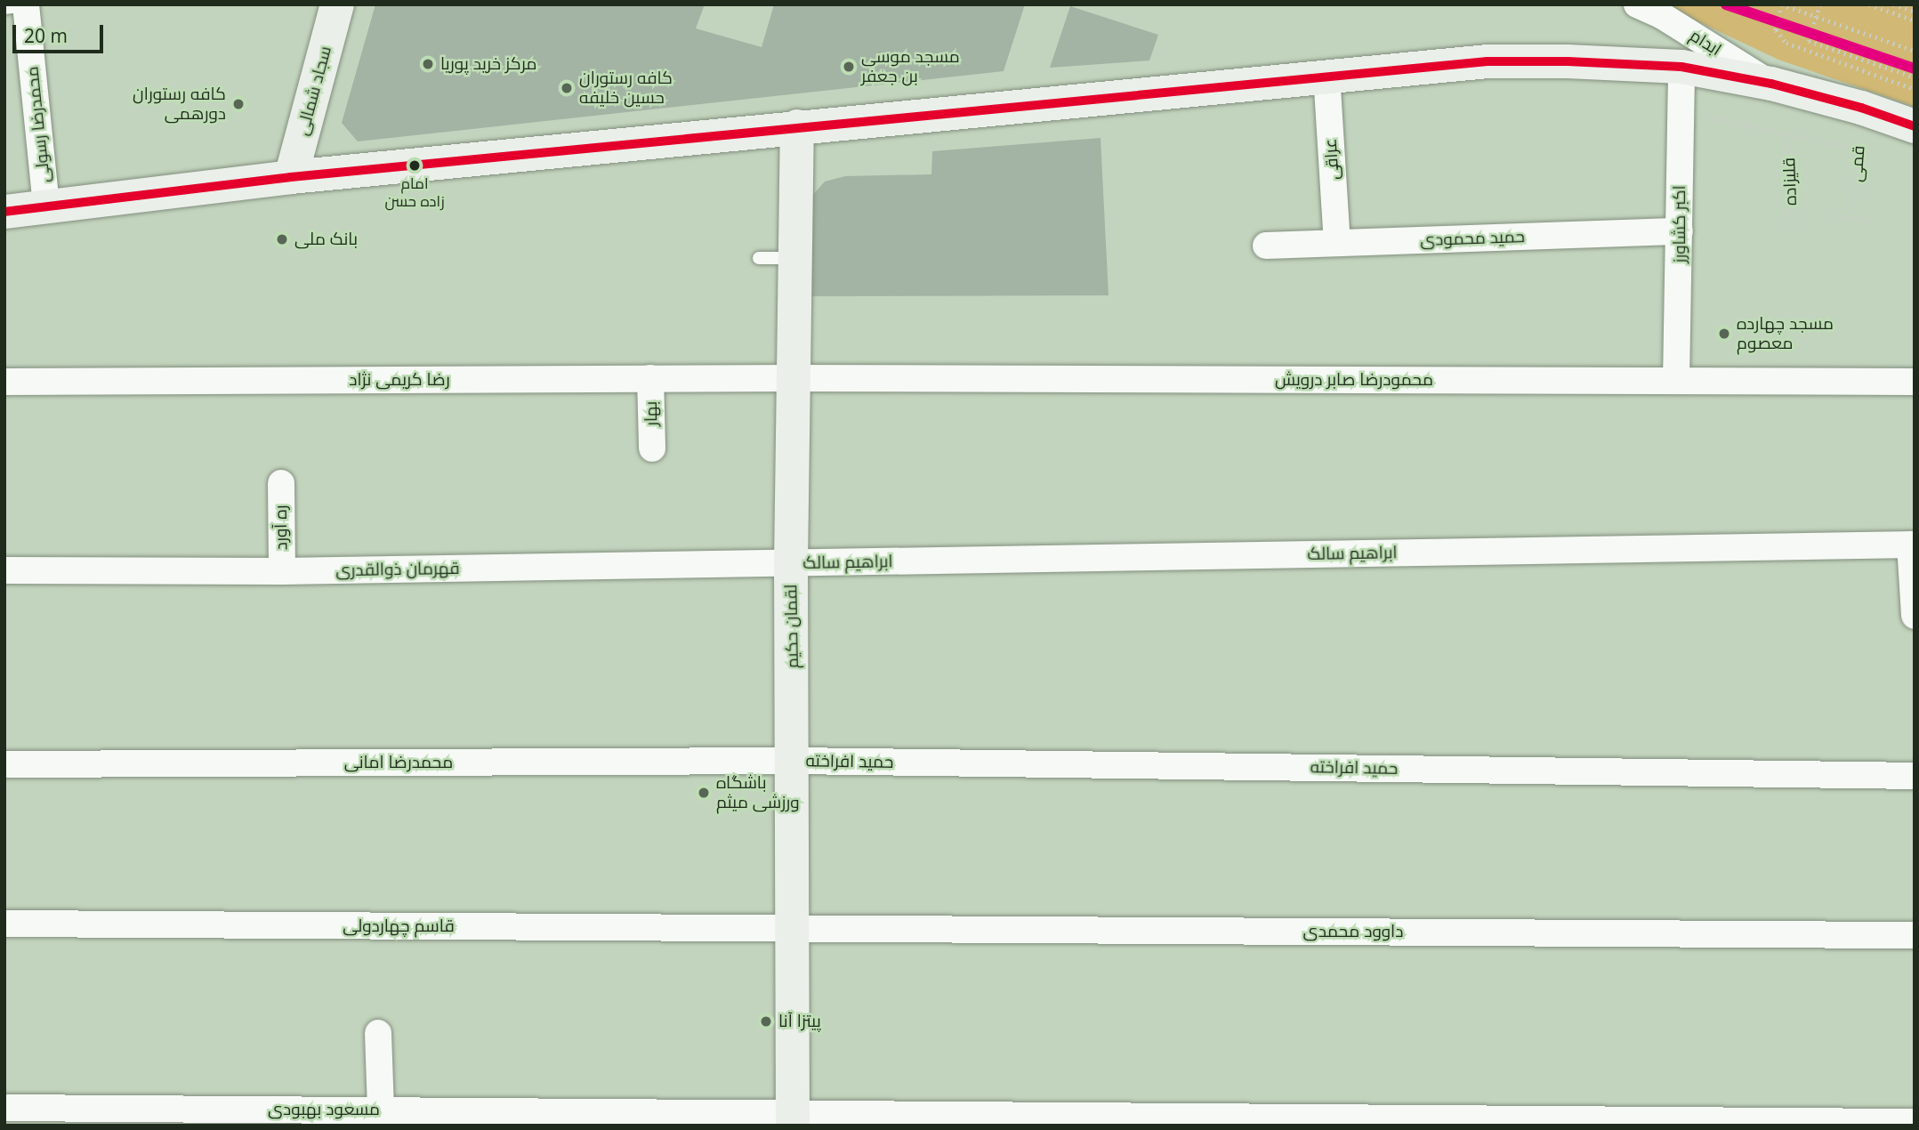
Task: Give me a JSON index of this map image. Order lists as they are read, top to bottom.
{
  "streets": {
    "main road": ["سجاد شمالی", "لقمان حکیم"],
    "street": [
      "ابدام",
      "محمدرضا رسولی",
      "عراقی",
      "اکبر کشاورز",
      "حمید محمودی",
      "رضا کریمی نژاد",
      "محمودرضا صابر درویش",
      "بهار",
      "ره آورد",
      "ابراهیم سالک",
      "قهرمان ذوالقدری",
      "حمید افراخته",
      "محمدرضا امانی",
      "قاسم چهاردولی",
      "داوود محمدی",
      "مسعود بهبودی"
    ],
    "path": ["قمی", "قلیزاده"]
  },
  "crossings": [
    ["عراقی", "حمید محمودی"],
    ["اکبر کشاورز", "حمید محمودی"],
    ["اکبر کشاورز", "محمودرضا صابر درویش"],
    ["رضا کریمی نژاد", "محمودرضا صابر درویش"],
    ["رضا کریمی نژاد", "بهار"],
    ["رضا کریمی نژاد", "لقمان حکیم"],
    ["محمودرضا صابر درویش", "لقمان حکیم"],
    ["ره آورد", "قهرمان ذوالقدری"],
    ["ابراهیم سالک", "قهرمان ذوالقدری"],
    ["ابراهیم سالک", "لقمان حکیم"],
    ["قهرمان ذوالقدری", "لقمان حکیم"],
    ["لقمان حکیم", "حمید افراخته"],
    ["لقمان حکیم", "محمدرضا امانی"],
    ["لقمان حکیم", "قاسم چهاردولی"],
    ["لقمان حکیم", "داوود محمدی"],
    ["لقمان حکیم", "مسعود بهبودی"],
    ["حمید افراخته", "محمدرضا امانی"],
    ["قاسم چهاردولی", "داوود محمدی"]
  ],
  "places": [
    "مرکز خرید پوریا",
    "مسجد موسی بن جعفر",
    "کافه رستوران حسین خلیفه",
    "کافه رستوران دورهمی",
    "امام زاده حسن",
    "بانک ملی",
    "مسجد چهارده معصوم",
    "باشگاه ورزشی میثم",
    "پیتزا آنا"
  ],
  "scale_bar": "20 m"
}
